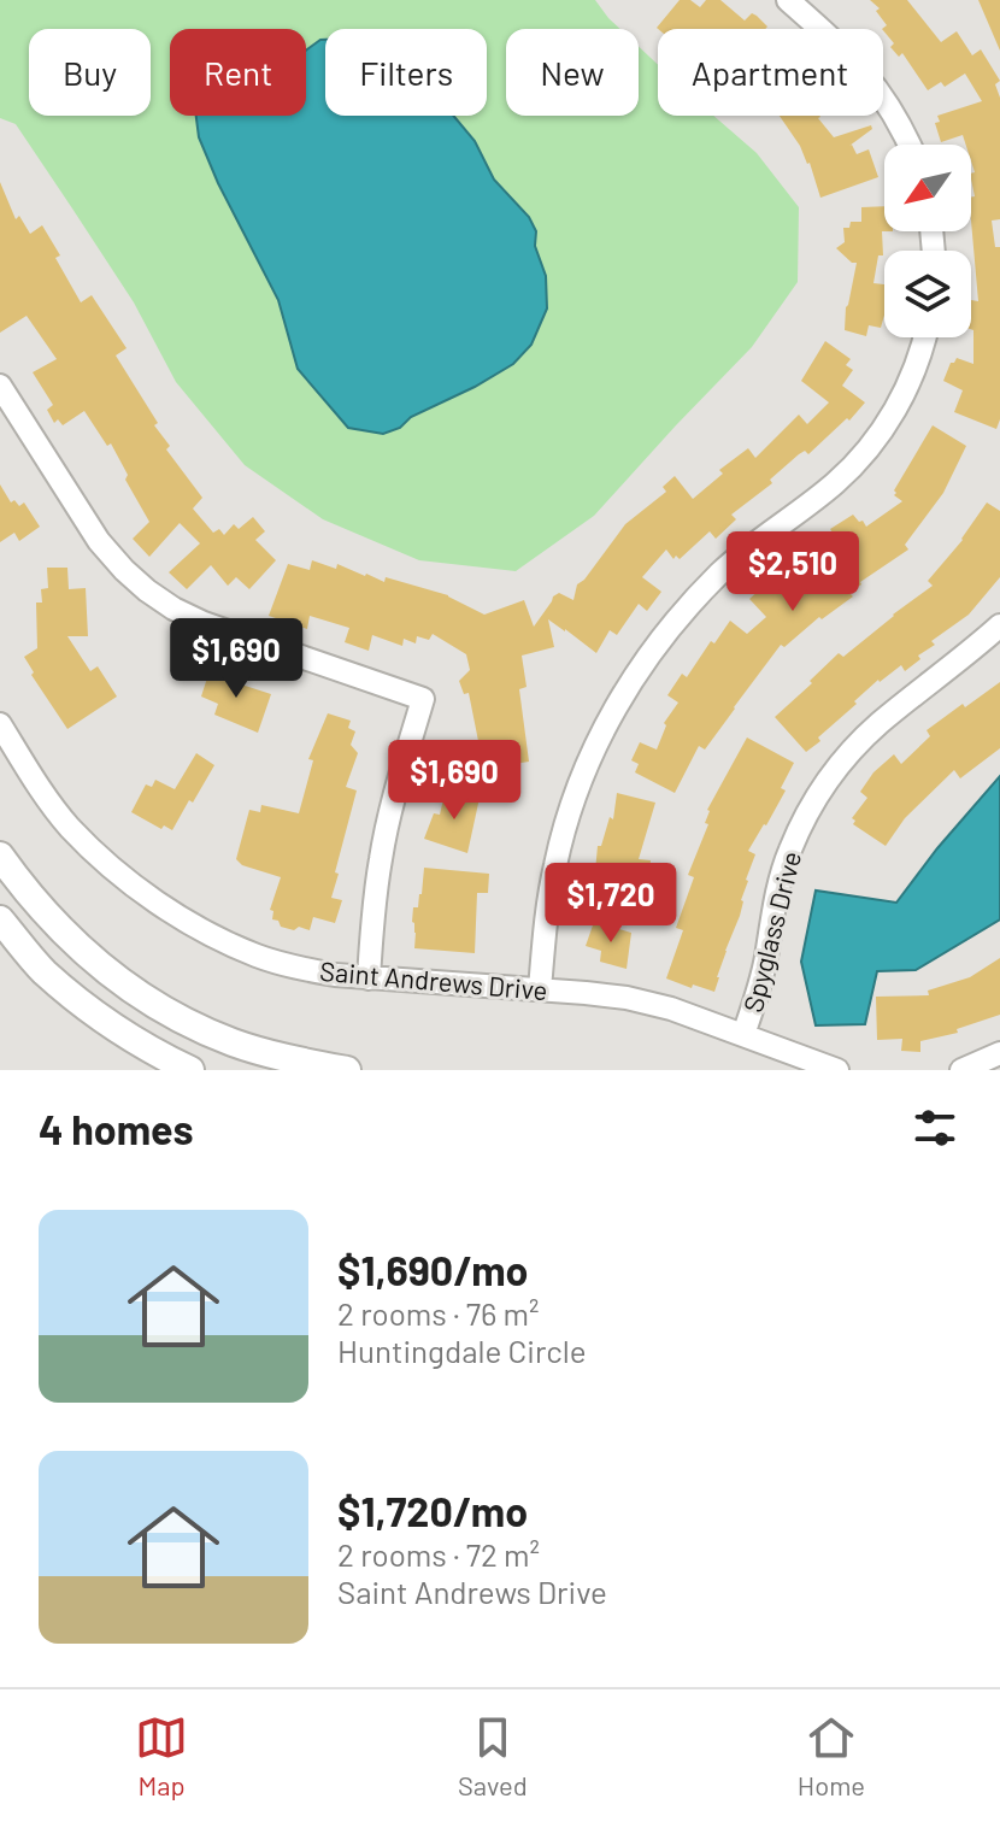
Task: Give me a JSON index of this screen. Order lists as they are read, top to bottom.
{
  "streets": {
    "street": ["Spyglass Drive", "Saint Andrews Drive"]
  },
  "crossings": [
    ["Spyglass Drive", "Saint Andrews Drive"]
  ],
  "north": "bottom left",
  "page": {
    "chip": [
      "Buy",
      "Rent",
      "Filters",
      "New",
      "Apartment"
    ],
    "price": [
      "$2,510",
      "$1,690",
      "$1,690",
      "$1,720"
    ],
    "heading": "4 homes",
    "list": [
      {
        "name": "$1,690/mo",
        "note": "2 rooms · 76 m² · Huntingdale Circle"
      },
      {
        "name": "$1,720/mo",
        "note": "2 rooms · 72 m² · Saint Andrews Drive"
      }
    ],
    "tabs": ["Map", "Saved", "Home"]
  }
}
